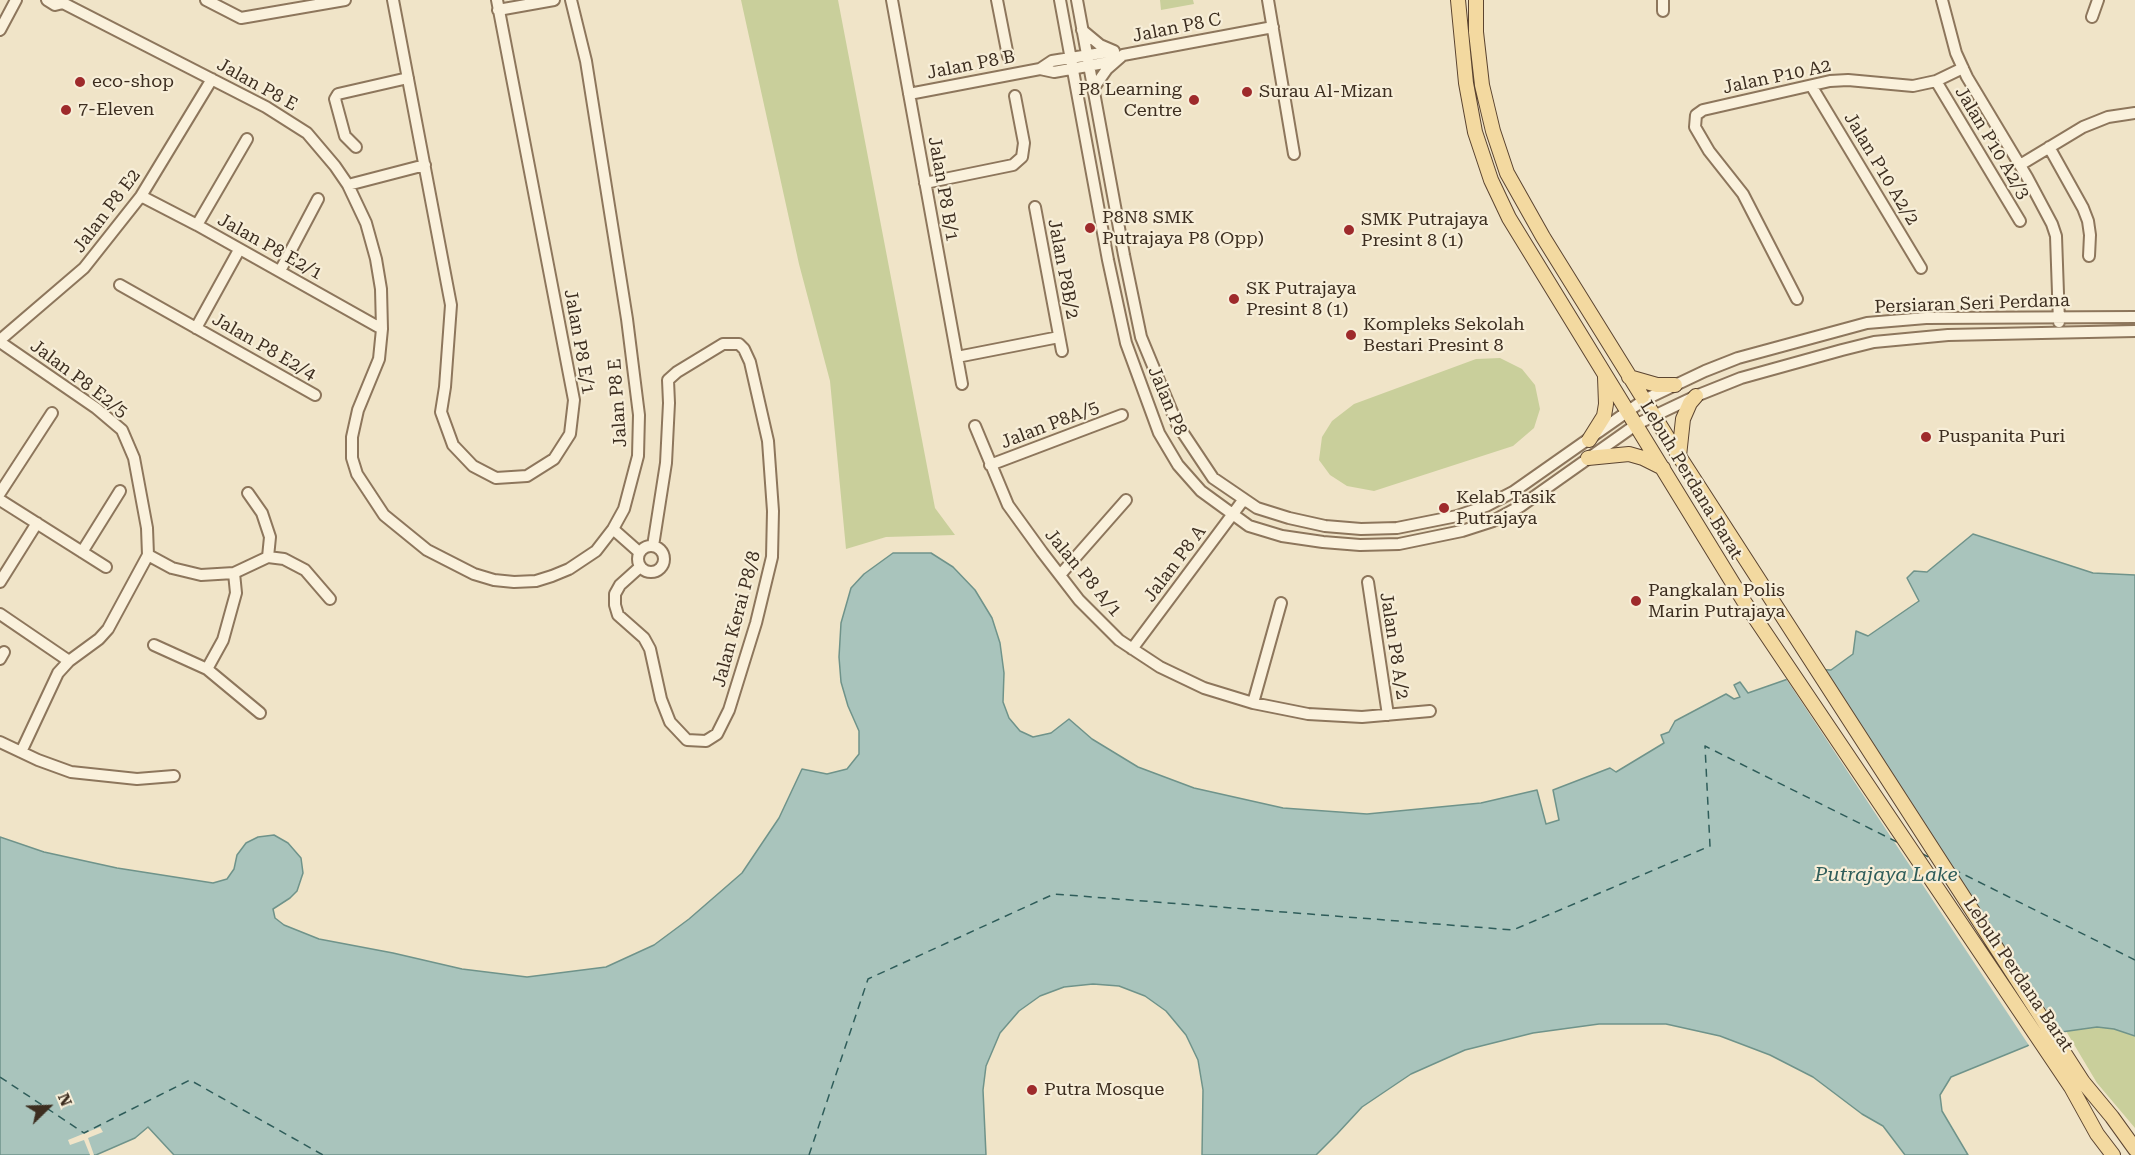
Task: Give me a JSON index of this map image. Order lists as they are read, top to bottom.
{
  "streets": {
    "main road": ["Lebuh Perdana Barat"],
    "street": [
      "Jalan P8 C",
      "Jalan P8 B",
      "Jalan P10 A2",
      "Jalan P8 E",
      "Jalan P10 A2/3",
      "Jalan P10 A2/2",
      "Jalan P8 B/1",
      "Jalan P8 E2",
      "Jalan P8 E2/1",
      "Jalan P8B/2",
      "Persiaran Seri Perdana",
      "Jalan P8 E/1",
      "Jalan P8 E2/4",
      "Jalan P8 E2/5",
      "Jalan P8",
      "Jalan P8A/5",
      "Jalan P8 A",
      "Jalan P8 A/1",
      "Jalan Kerai P8/8",
      "Jalan P8 A/2"
    ]
  },
  "crossings": [
    ["Jalan P8 C", "Jalan P8 B"],
    ["Jalan P8 C", "Jalan P8"],
    ["Jalan P8 B", "Jalan P8 B/1"],
    ["Jalan P8 B", "Jalan P8"],
    ["Jalan P10 A2", "Jalan P10 A2/3"],
    ["Jalan P10 A2", "Jalan P10 A2/2"],
    ["Jalan P8 E", "Jalan P8 E2"],
    ["Jalan P8 E", "Jalan P8 E2/1"],
    ["Jalan P8 B/1", "Jalan P8B/2"],
    ["Jalan P8 E2", "Jalan P8 E2/1"],
    ["Jalan P8 E2", "Jalan P8 E2/5"],
    ["Jalan P8 E2/1", "Jalan P8 E2/4"],
    ["Persiaran Seri Perdana", "Jalan P8"],
    ["Persiaran Seri Perdana", "Lebuh Perdana Barat"],
    ["Jalan P8", "Lebuh Perdana Barat"],
    ["Jalan P8", "Jalan P8 A"],
    ["Jalan P8A/5", "Jalan P8 A/1"],
    ["Jalan P8 A", "Jalan P8 A/1"],
    ["Jalan P8 A/1", "Jalan P8 A/2"]
  ],
  "water": ["Putrajaya Lake"],
  "places": [
    "eco-shop",
    "Surau Al-Mizan",
    "P8 Learning Centre",
    "7-Eleven",
    "P8N8 SMK Putrajaya P8 (Opp)",
    "SMK Putrajaya Presint 8 (1)",
    "SK Putrajaya Presint 8 (1)",
    "Kompleks Sekolah Bestari Presint 8",
    "Puspanita Puri",
    "Kelab Tasik Putrajaya",
    "Pangkalan Polis Marin Putrajaya",
    "Putra Mosque"
  ],
  "north": "top right"
}
